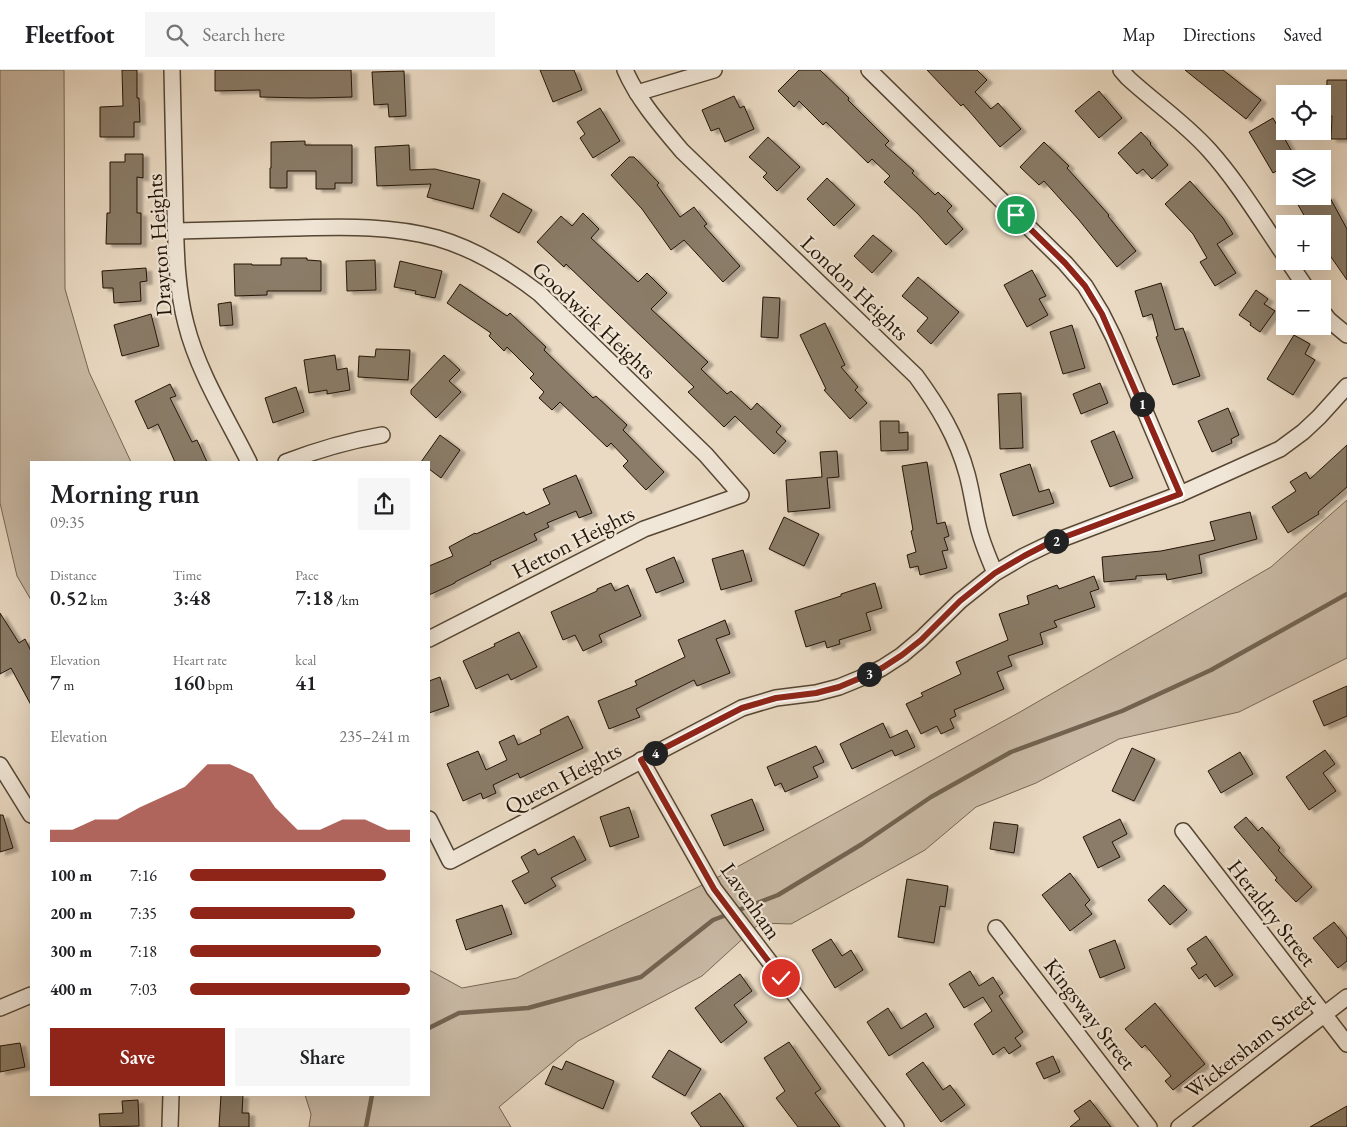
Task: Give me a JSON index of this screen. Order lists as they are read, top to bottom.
{
  "streets": {
    "street": [
      "Drayton Heights",
      "London Heights",
      "Goodwick Heights",
      "Hetton Heights",
      "Queen Heights",
      "Lavenham",
      "Heraldry Street",
      "Kingsway Street",
      "Wickersham Street"
    ]
  },
  "crossings": [
    ["Drayton Heights", "Goodwick Heights"],
    ["London Heights", "Queen Heights"],
    ["Goodwick Heights", "Hetton Heights"],
    ["Queen Heights", "Lavenham"],
    ["Heraldry Street", "Wickersham Street"]
  ],
  "page": {
    "header": "Fleetfoot",
    "search": "Search here",
    "nav": ["Map", "Directions", "Saved"],
    "map_buttons": ["+", "−"],
    "pins": [
      "1",
      "2",
      "3",
      "4"
    ],
    "heading": ["Morning run", "09:35"],
    "stats": [
      ["Distance", "0.52 km"],
      ["Time", "3:48"],
      ["Pace", "7:18 /km"],
      ["Elevation", "7 m"],
      ["Heart rate", "160 bpm"],
      ["kcal", "41"]
    ],
    "chart": ["Elevation", "235–241 m"],
    "list": [
      {
        "name": "100 m",
        "note": "7:16"
      },
      {
        "name": "200 m",
        "note": "7:35"
      },
      {
        "name": "300 m",
        "note": "7:18"
      },
      {
        "name": "400 m",
        "note": "7:03"
      }
    ],
    "buttons": ["Save", "Share"]
  }
}
